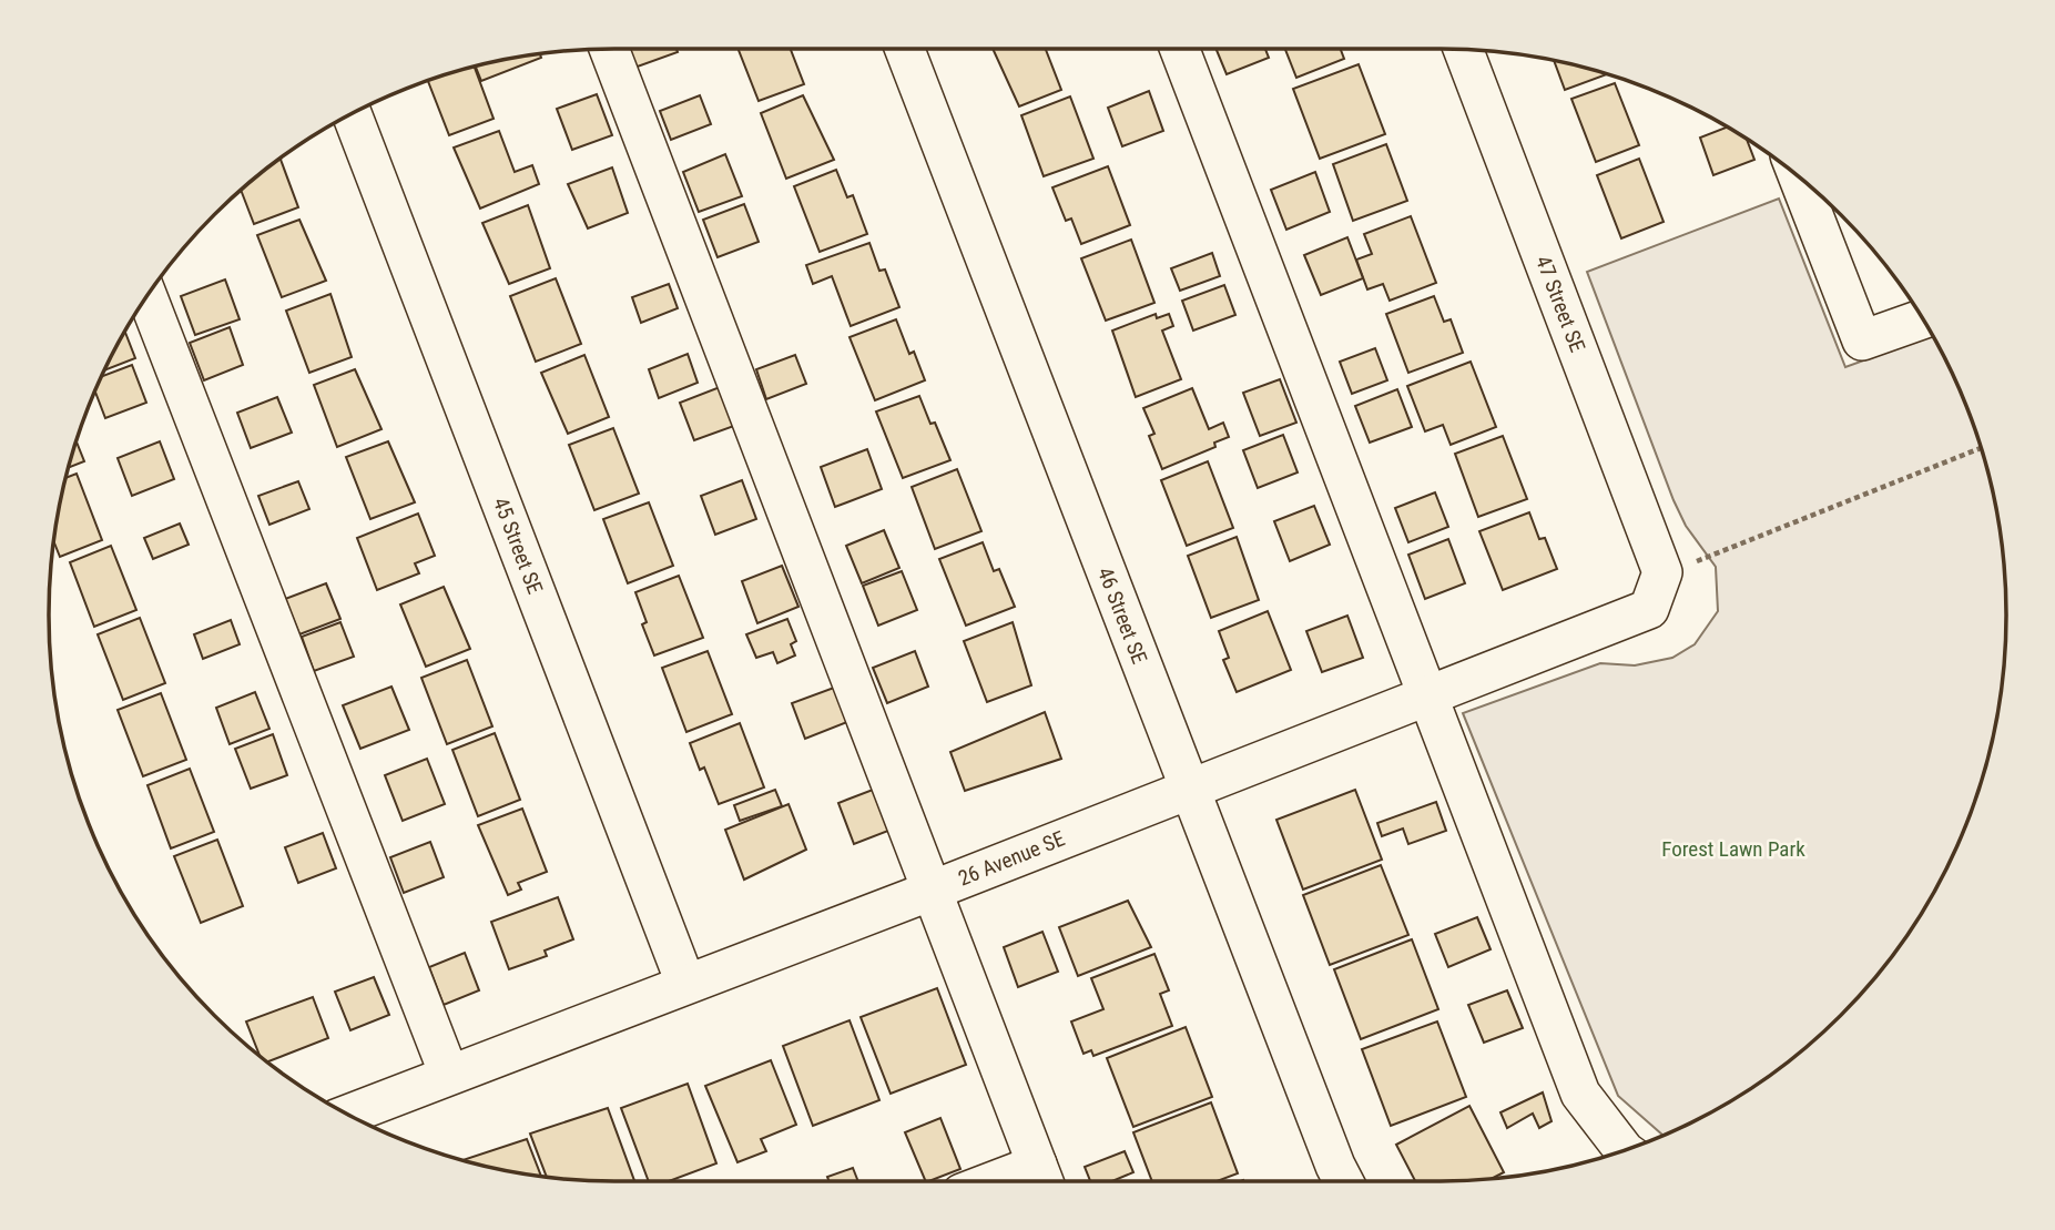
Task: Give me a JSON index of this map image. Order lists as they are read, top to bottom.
{
  "streets": {
    "street": [
      "47 Street SE",
      "45 Street SE",
      "46 Street SE",
      "26 Avenue SE"
    ]
  },
  "crossings": [
    ["47 Street SE", "26 Avenue SE"],
    ["45 Street SE", "26 Avenue SE"],
    ["46 Street SE", "26 Avenue SE"]
  ],
  "parks": ["Forest Lawn Park"]
}
